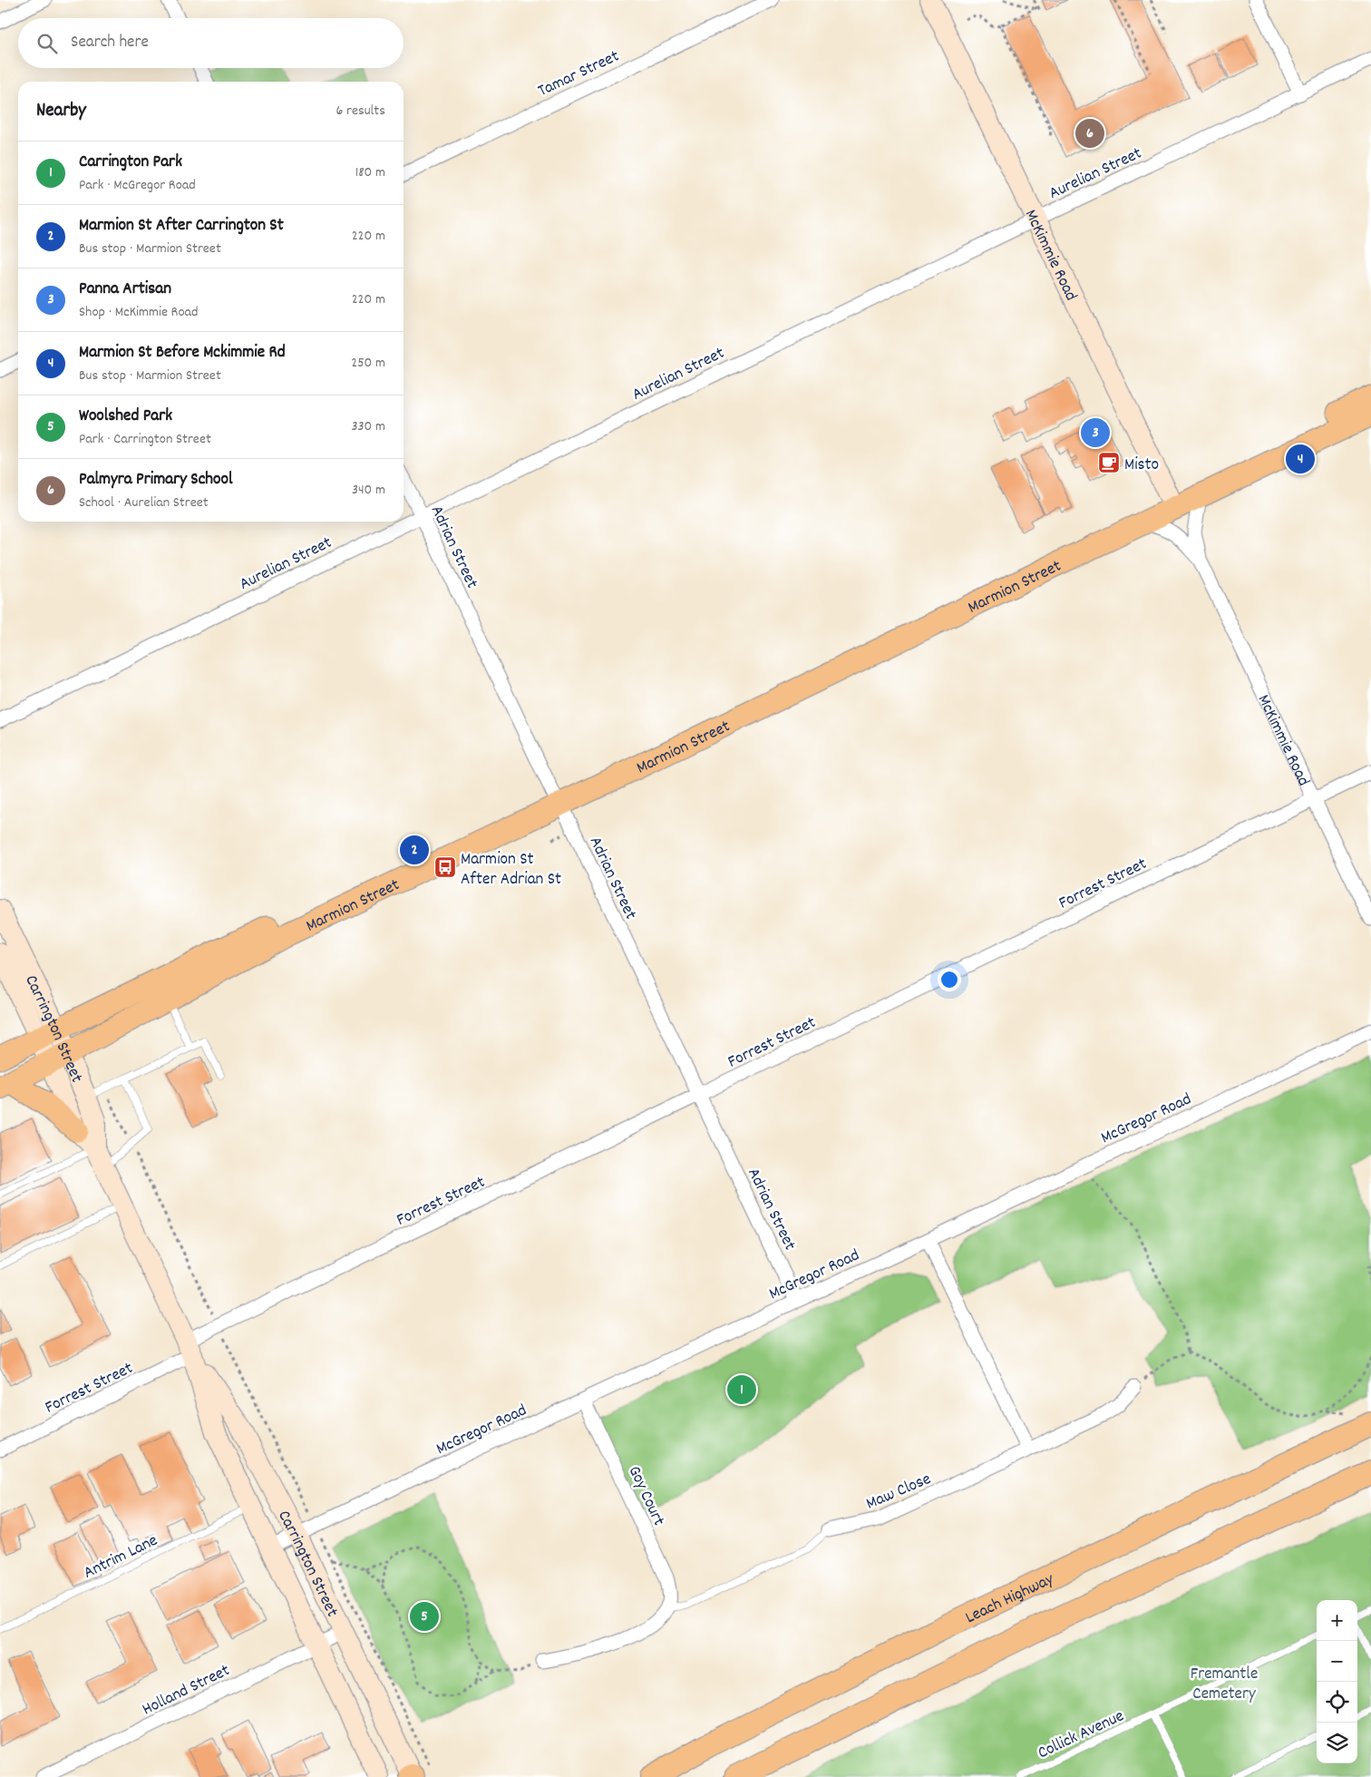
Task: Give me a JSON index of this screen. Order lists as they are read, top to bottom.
{
  "streets": {
    "highway": ["Leach Highway"],
    "main road": ["McKimmie Road", "Marmion Street", "Carrington Street"],
    "street": [
      "Tamar Street",
      "Aurelian Street",
      "Adrian Street",
      "Forrest Street",
      "McGregor Road",
      "Maw Close",
      "Goy Court",
      "Holland Street"
    ],
    "lane": ["Antrim Lane", "Collick Avenue"]
  },
  "crossings": [
    ["Aurelian Street", "McKimmie Road"],
    ["Aurelian Street", "Adrian Street"],
    ["McKimmie Road", "Marmion Street"],
    ["McKimmie Road", "Forrest Street"],
    ["Adrian Street", "Marmion Street"],
    ["Adrian Street", "Forrest Street"],
    ["Adrian Street", "McGregor Road"],
    ["Marmion Street", "Carrington Street"],
    ["Forrest Street", "Carrington Street"],
    ["Carrington Street", "McGregor Road"],
    ["Carrington Street", "Antrim Lane"],
    ["Carrington Street", "Holland Street"],
    ["McGregor Road", "Goy Court"],
    ["Maw Close", "Goy Court"]
  ],
  "parks": ["Fremantle Cemetery"],
  "places": {
    "cafe": ["Misto"],
    "bus stop": ["Marmion St After Adrian St"]
  },
  "page": {
    "search": "Search here",
    "heading": ["Nearby", "6 results"],
    "pins": [
      "6",
      "3",
      "4",
      "2",
      "1",
      "5"
    ],
    "list": [
      {
        "mark": "1",
        "name": "Carrington Park",
        "note": "Park · McGregor Road",
        "value": "180 m"
      },
      {
        "mark": "2",
        "name": "Marmion St After Carrington St",
        "note": "Bus stop · Marmion Street",
        "value": "220 m"
      },
      {
        "mark": "3",
        "name": "Panna Artisan",
        "note": "Shop · McKimmie Road",
        "value": "220 m"
      },
      {
        "mark": "4",
        "name": "Marmion St Before Mckimmie Rd",
        "note": "Bus stop · Marmion Street",
        "value": "250 m"
      },
      {
        "mark": "5",
        "name": "Woolshed Park",
        "note": "Park · Carrington Street",
        "value": "330 m"
      },
      {
        "mark": "6",
        "name": "Palmyra Primary School",
        "note": "School · Aurelian Street",
        "value": "340 m"
      }
    ],
    "map_buttons": ["+", "−"]
  }
}
